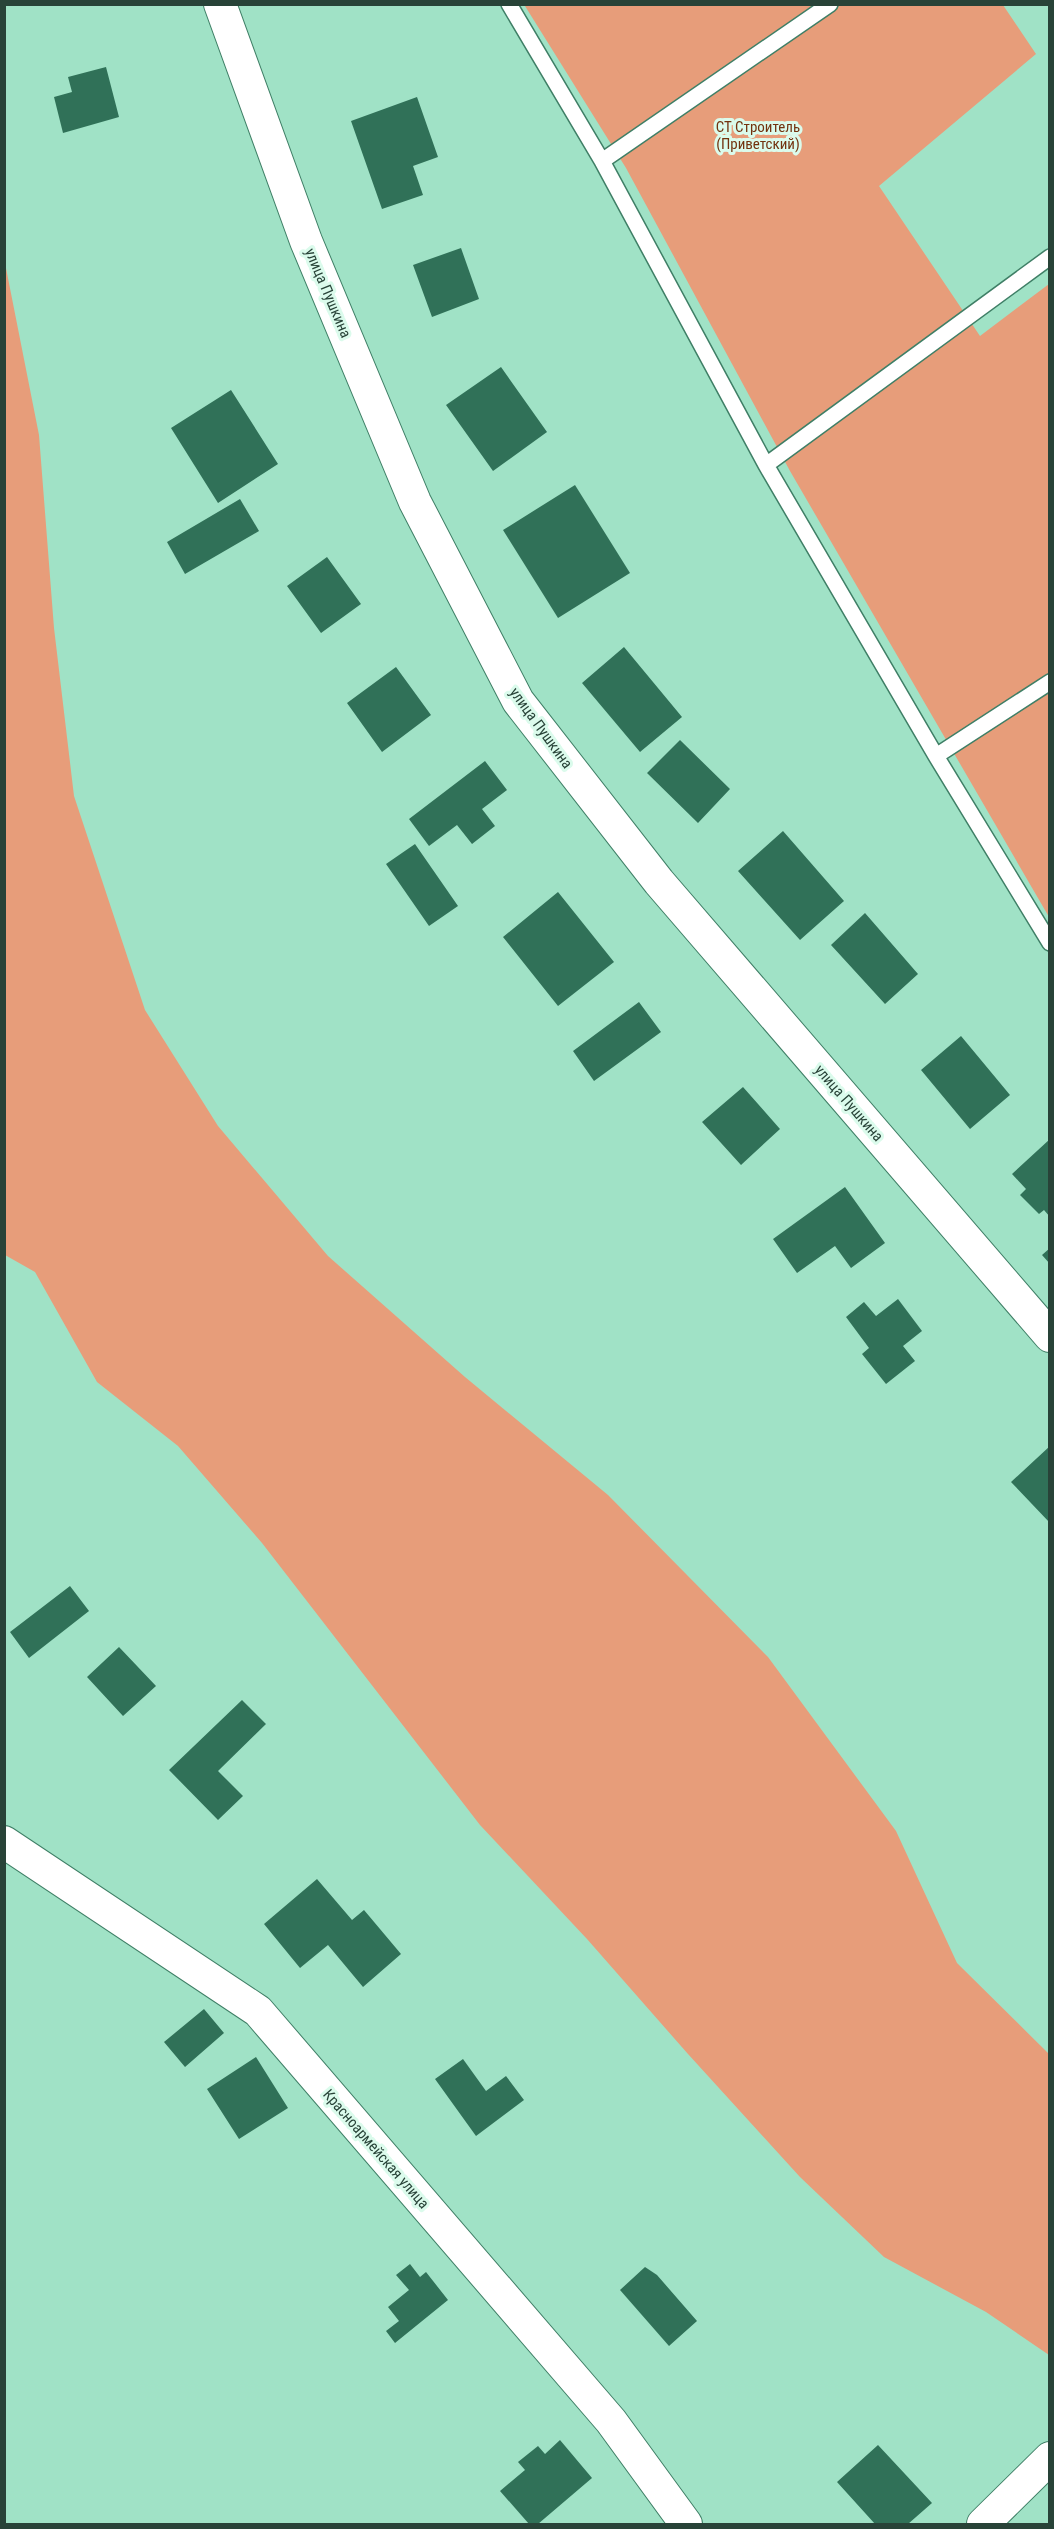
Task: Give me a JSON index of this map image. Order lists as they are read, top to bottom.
{
  "streets": {
    "street": ["улица Пушкина", "Красноармейская улица"]
  },
  "parks": ["СТ Строитель (Приветский)"]
}
